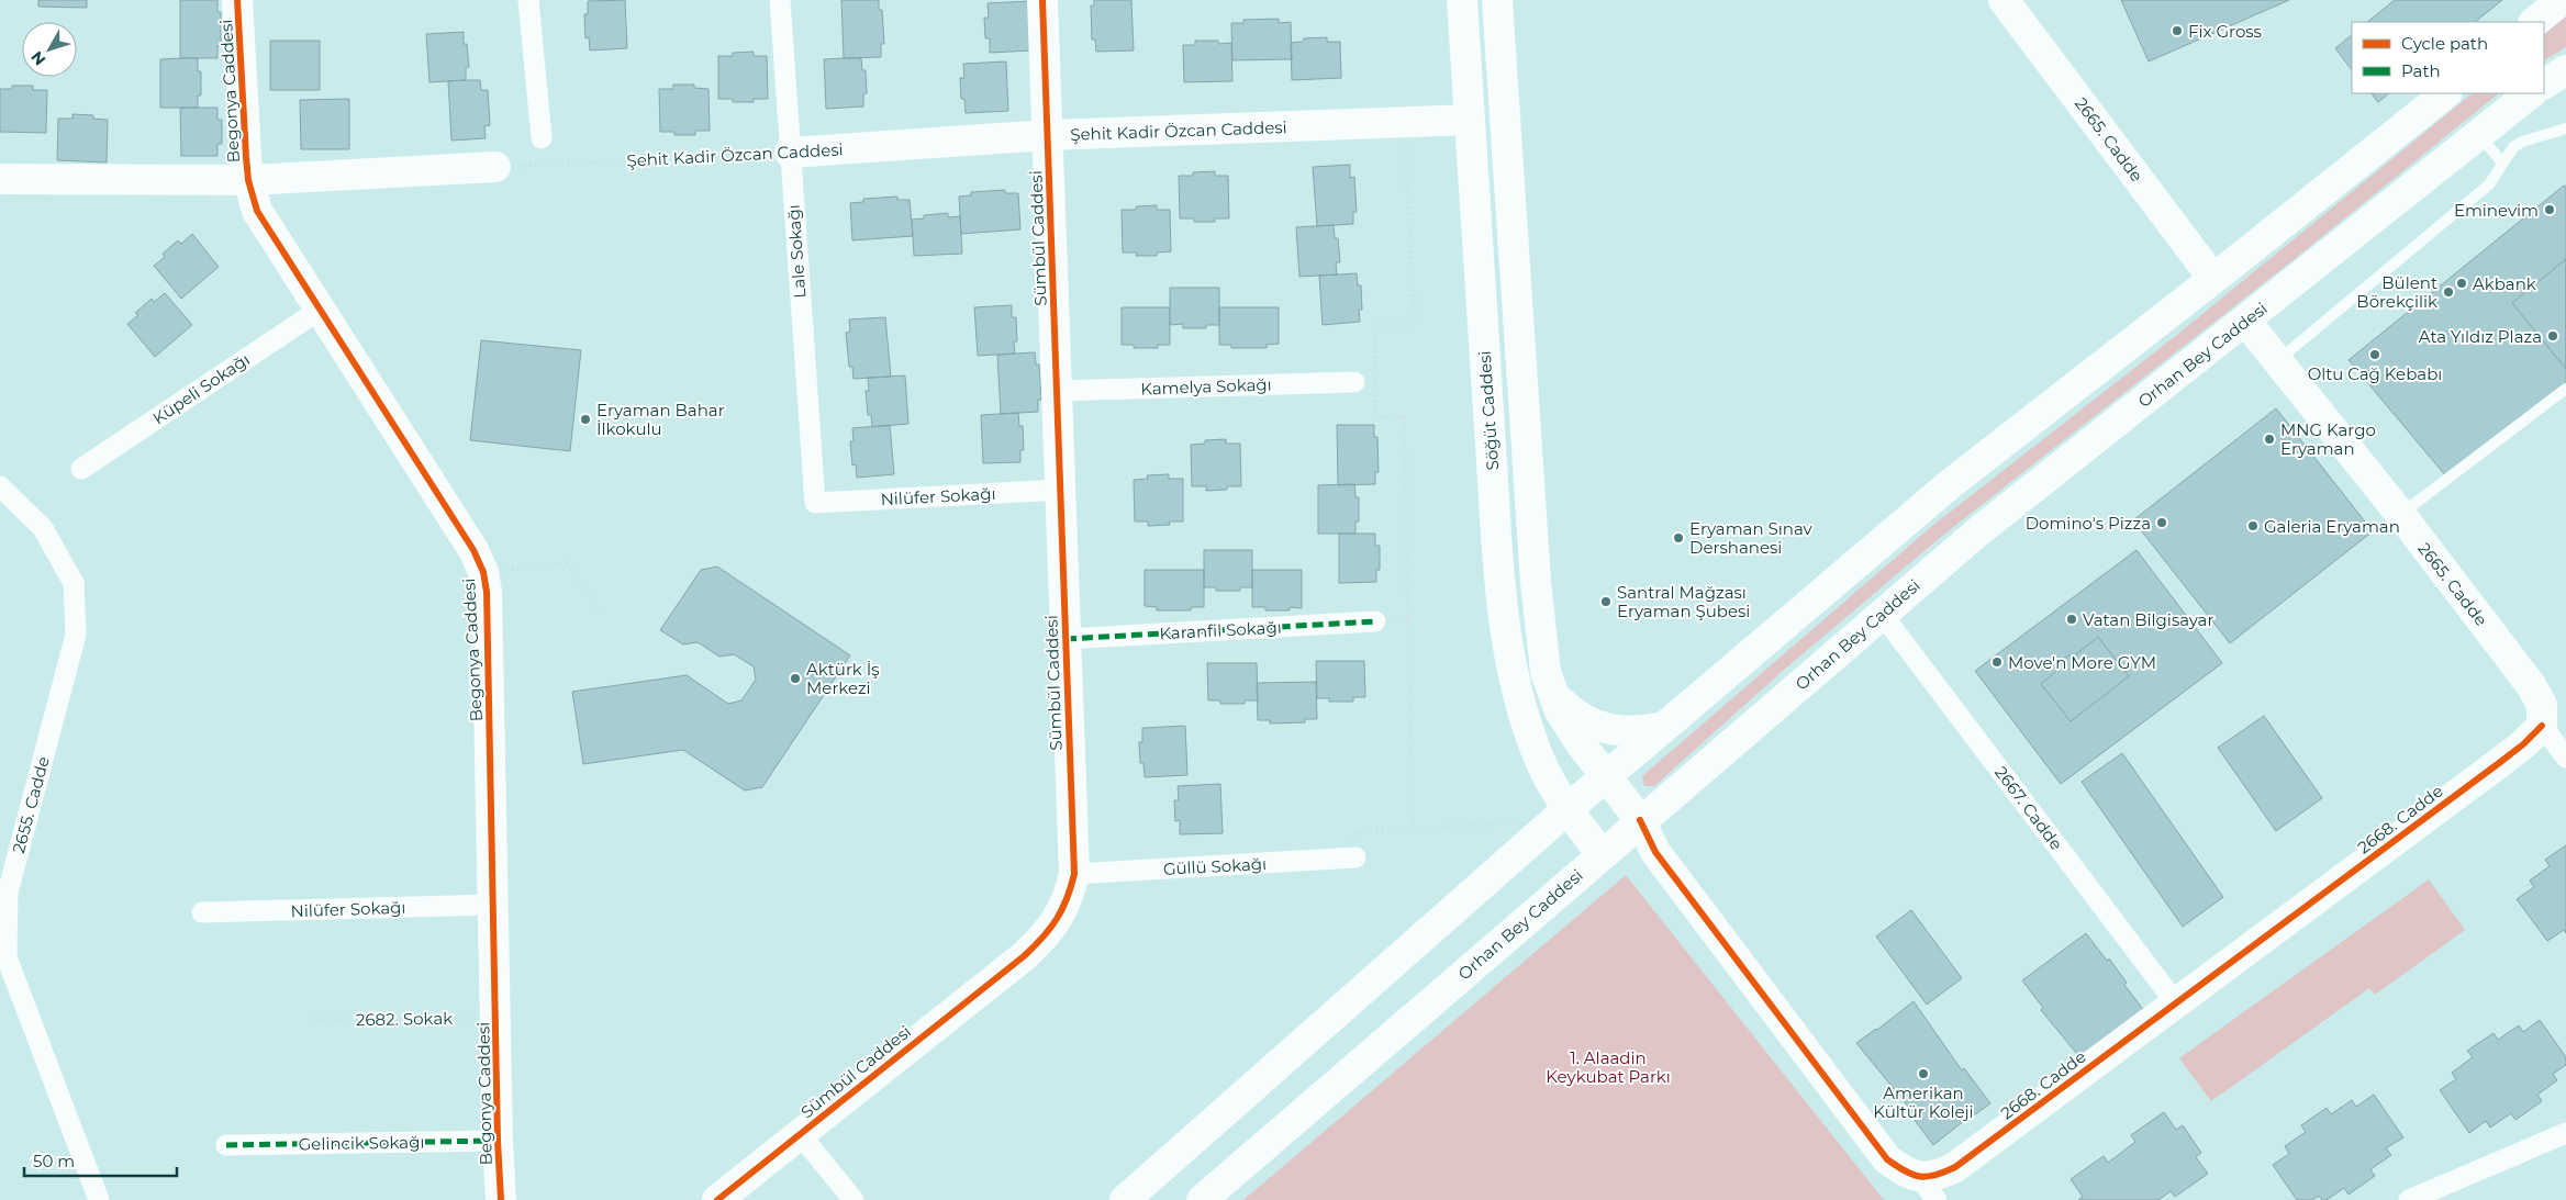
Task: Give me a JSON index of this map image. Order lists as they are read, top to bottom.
{
  "streets": {
    "street": [
      "Begonya Caddesi",
      "Şehit Kadir Özcan Caddesi",
      "2665. Cadde",
      "Sümbül Caddesi",
      "Lale Sokağı",
      "Orhan Bey Caddesi",
      "Kamelya Sokağı",
      "Küpeli Sokağı",
      "Söğüt Caddesi",
      "Nilüfer Sokağı",
      "Karanfil Sokağı",
      "2655. Cadde",
      "2667. Cadde",
      "2668. Cadde",
      "Güllü Sokağı",
      "Gelincik Sokağı"
    ],
    "path": ["2682. Sokak"]
  },
  "crossings": [
    ["Begonya Caddesi", "Küpeli Sokağı"],
    ["Begonya Caddesi", "Nilüfer Sokağı"],
    ["Begonya Caddesi", "2682. Sokak"],
    ["Begonya Caddesi", "Gelincik Sokağı"],
    ["Şehit Kadir Özcan Caddesi", "Sümbül Caddesi"],
    ["Şehit Kadir Özcan Caddesi", "Lale Sokağı"],
    ["Şehit Kadir Özcan Caddesi", "Söğüt Caddesi"],
    ["2665. Cadde", "Orhan Bey Caddesi"],
    ["2665. Cadde", "2668. Cadde"],
    ["Sümbül Caddesi", "Kamelya Sokağı"],
    ["Sümbül Caddesi", "Nilüfer Sokağı"],
    ["Sümbül Caddesi", "Karanfil Sokağı"],
    ["Sümbül Caddesi", "Güllü Sokağı"],
    ["Lale Sokağı", "Nilüfer Sokağı"],
    ["Orhan Bey Caddesi", "Söğüt Caddesi"],
    ["Orhan Bey Caddesi", "2667. Cadde"],
    ["Orhan Bey Caddesi", "2668. Cadde"],
    ["2667. Cadde", "2668. Cadde"]
  ],
  "parks": ["1. Alaadin Keykubat Parkı"],
  "places": [
    "Fix Gross",
    "Eminevim",
    "Akbank",
    "Bülent Börekçilik",
    "Ata Yıldız Plaza",
    "Oltu Cağ Kebabı",
    "Eryaman Bahar İlkokulu",
    "MNG Kargo Eryaman",
    "Domino's Pizza",
    "Galeria Eryaman",
    "Eryaman Sınav Dershanesi",
    "Santral Mağzası Eryaman Şubesi",
    "Vatan Bilgisayar",
    "Move'n More GYM",
    "Aktürk İş Merkezi",
    "Amerikan Kültür Koleji"
  ],
  "legend": ["Cycle path", "Path"],
  "scale_bar": "50 m",
  "north": "bottom left"
}
